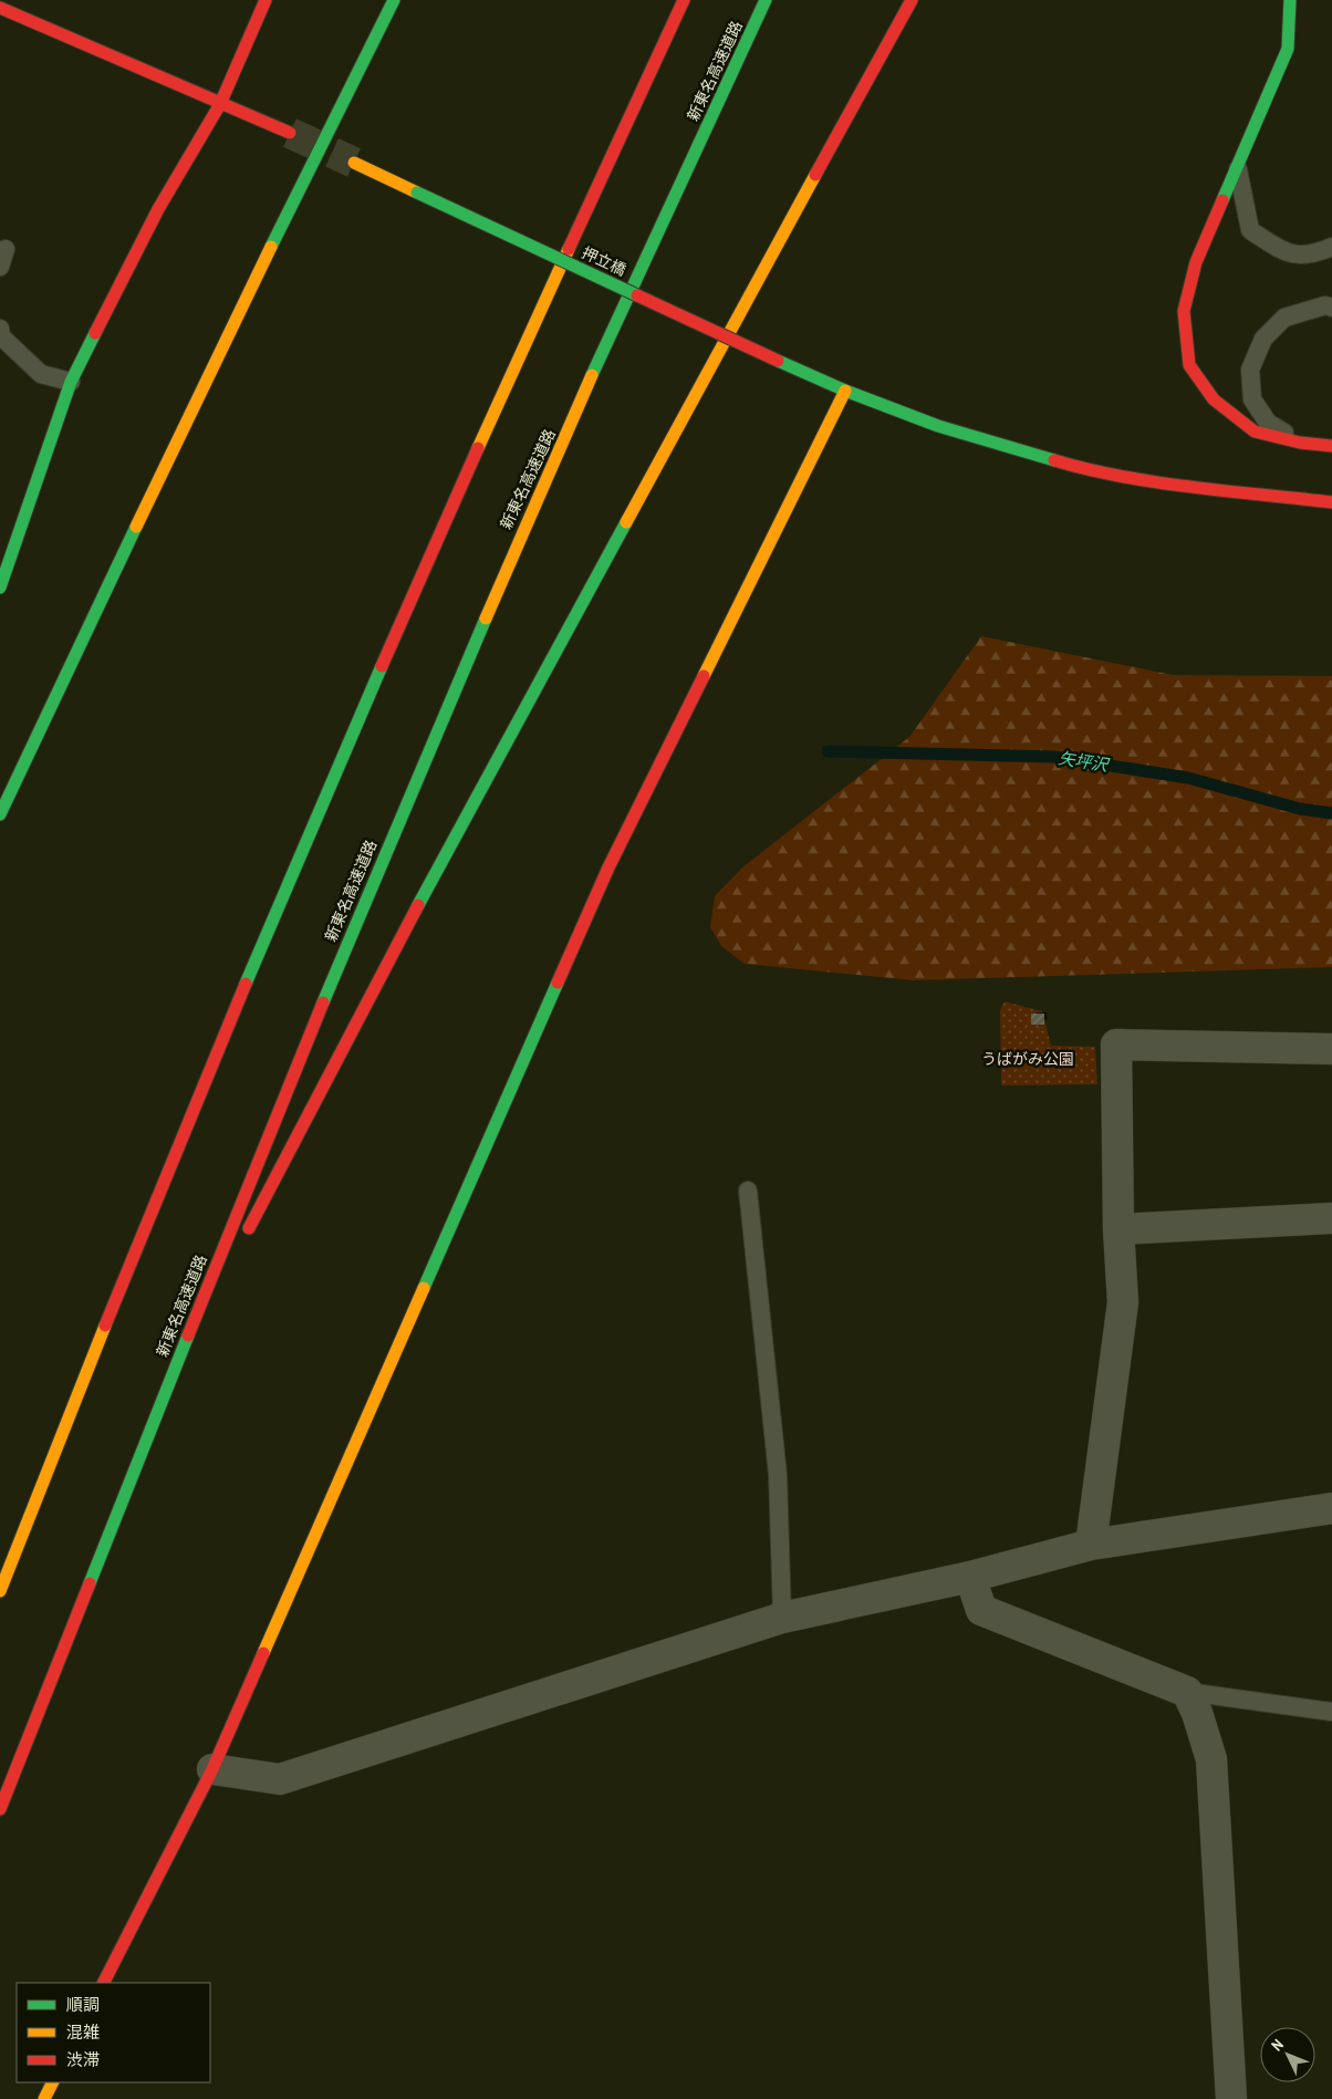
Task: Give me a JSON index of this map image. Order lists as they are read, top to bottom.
{
  "streets": {
    "main road": ["新東名高速道路", "押立橋"]
  },
  "water": ["矢坪沢"],
  "parks": ["うばがみ公園"],
  "legend": ["順調", "混雑", "渋滞"],
  "north": "top left"
}
